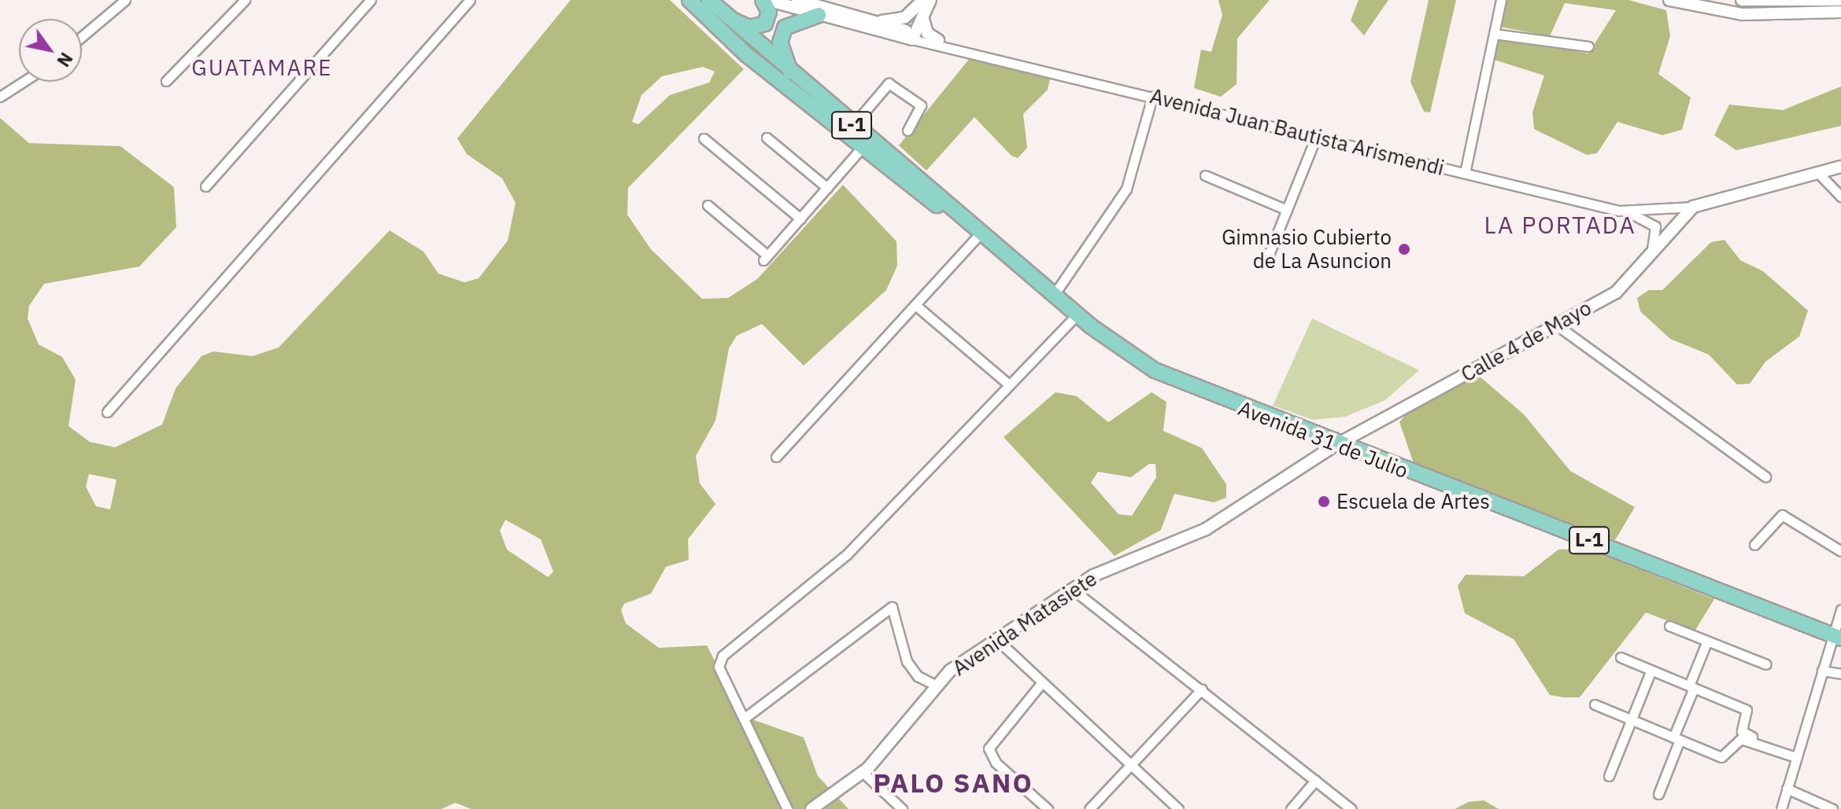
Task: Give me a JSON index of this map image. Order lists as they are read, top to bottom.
{
  "streets": {
    "main road": ["L-1", "Avenida 31 de Julio"],
    "street": ["Avenida Juan Bautista Arismendi", "Calle 4 de Mayo", "Avenida Matasiete"]
  },
  "crossings": [
    ["L-1", "Avenida Juan Bautista Arismendi"],
    ["L-1", "Avenida 31 de Julio"],
    ["Avenida Juan Bautista Arismendi", "Calle 4 de Mayo"],
    ["Calle 4 de Mayo", "Avenida 31 de Julio"],
    ["Calle 4 de Mayo", "Avenida Matasiete"],
    ["Avenida 31 de Julio", "Avenida Matasiete"]
  ],
  "districts": ["GUATAMARE", "LA PORTADA", "PALO SANO"],
  "places": ["Gimnasio Cubierto de La Asuncion", "Escuela de Artes"],
  "north": "bottom right"
}
